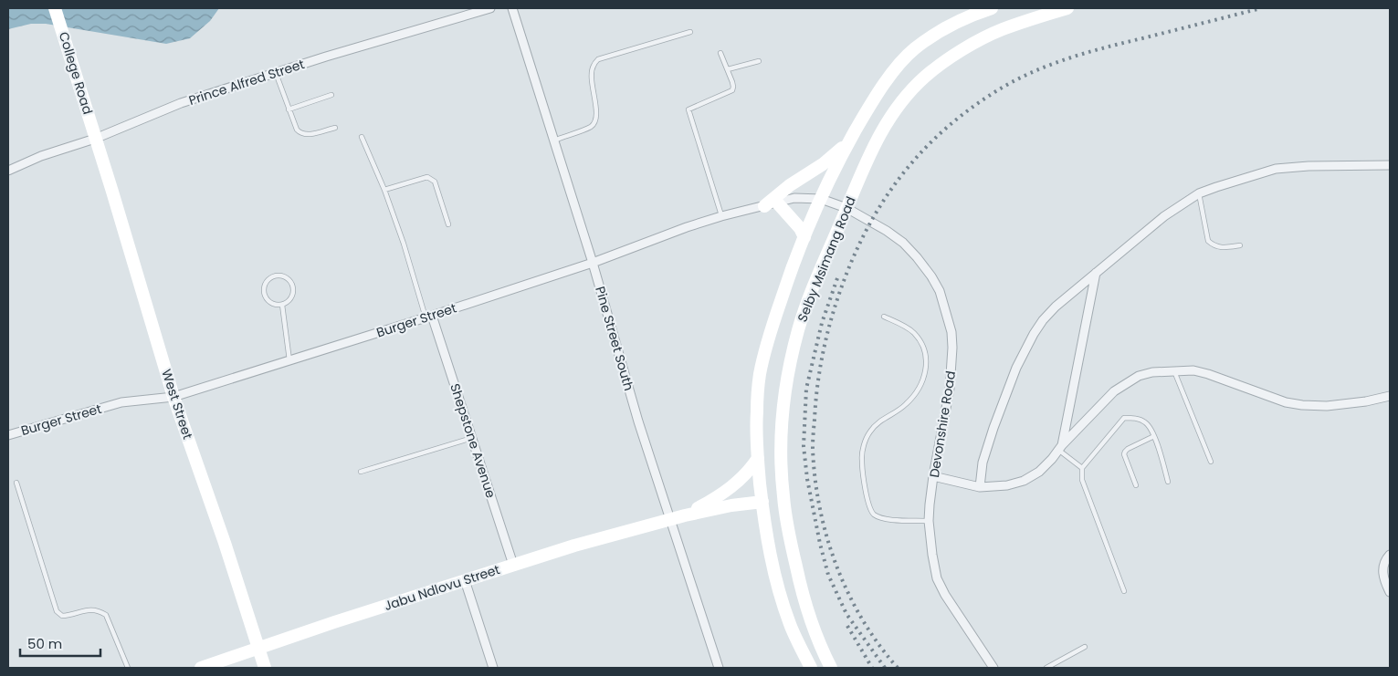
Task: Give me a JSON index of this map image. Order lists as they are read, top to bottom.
{
  "streets": {
    "main road": [
      "College Road",
      "Selby Msimang Road",
      "West Street",
      "Jabu Ndlovu Street"
    ],
    "street": [
      "Prince Alfred Street",
      "Burger Street",
      "Pine Street South",
      "Devonshire Road",
      "Shepstone Avenue"
    ]
  },
  "crossings": [
    ["College Road", "Prince Alfred Street"],
    ["College Road", "West Street"],
    ["Prince Alfred Street", "West Street"],
    ["Selby Msimang Road", "Burger Street"],
    ["Selby Msimang Road", "Devonshire Road"],
    ["Selby Msimang Road", "Jabu Ndlovu Street"],
    ["Burger Street", "Pine Street South"],
    ["Burger Street", "West Street"],
    ["Burger Street", "Devonshire Road"],
    ["Burger Street", "Shepstone Avenue"],
    ["Pine Street South", "Jabu Ndlovu Street"],
    ["West Street", "Jabu Ndlovu Street"],
    ["Shepstone Avenue", "Jabu Ndlovu Street"]
  ],
  "scale_bar": "50 m"
}
